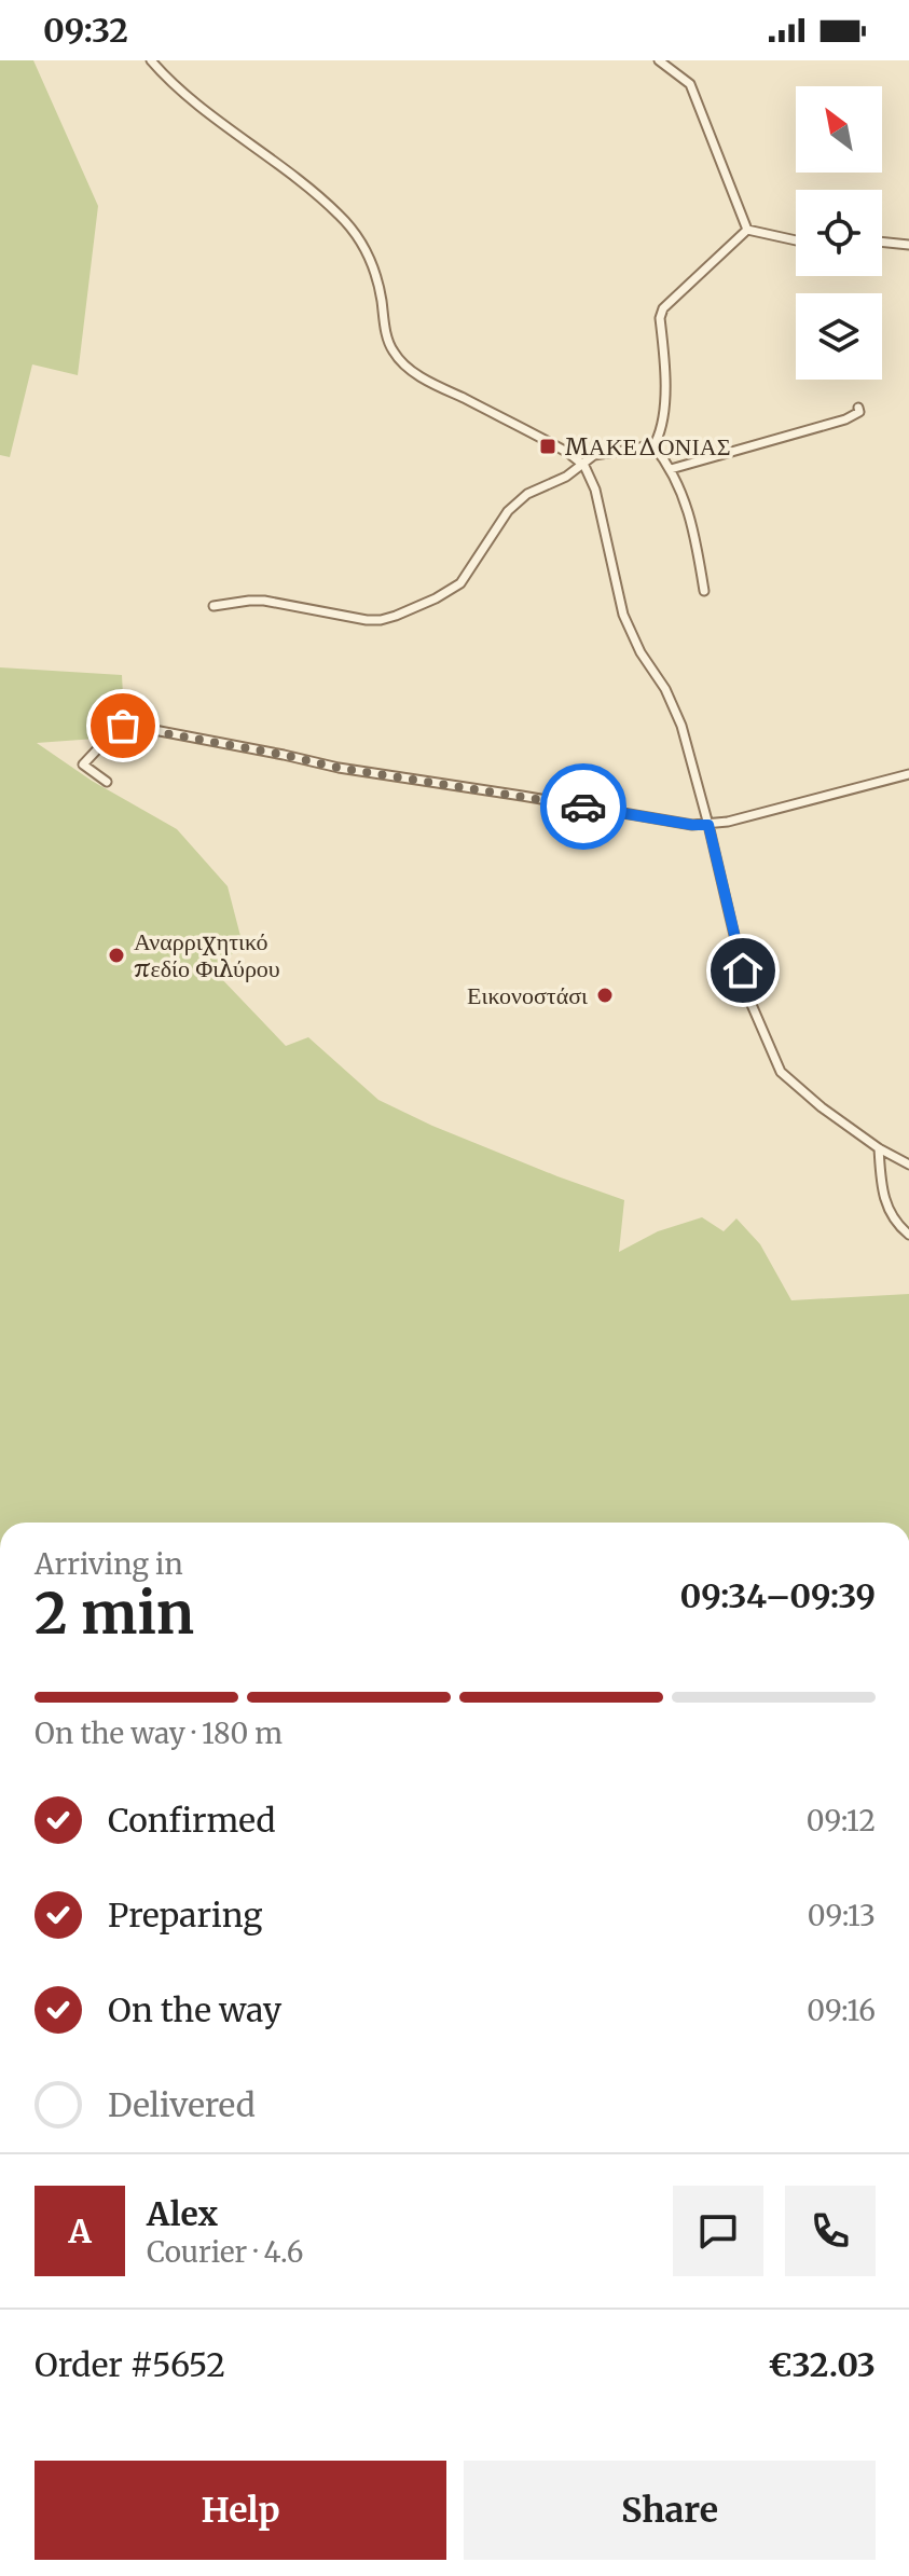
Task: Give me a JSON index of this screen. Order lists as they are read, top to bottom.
{
  "places": {
    "transit": ["ΜΑΚΕΔΟΝΙΑΣ"],
    "other": ["Αναρριχητικό πεδίο Φιλύρου", "Εικονοστάσι"]
  },
  "north": "top left",
  "page": {
    "status": "09:32",
    "heading": ["2 min", "Arriving in", "09:34–09:39"],
    "panel": [
      "Alex",
      "Courier · 4.6",
      "Order #5652",
      "€32.03"
    ],
    "bar": "On the way · 180 m",
    "list": [
      ["Confirmed", "09:12"],
      ["Preparing", "09:13"],
      ["On the way", "09:16"],
      "Delivered"
    ],
    "round": "A",
    "buttons": ["Help", "Share"]
  }
}
